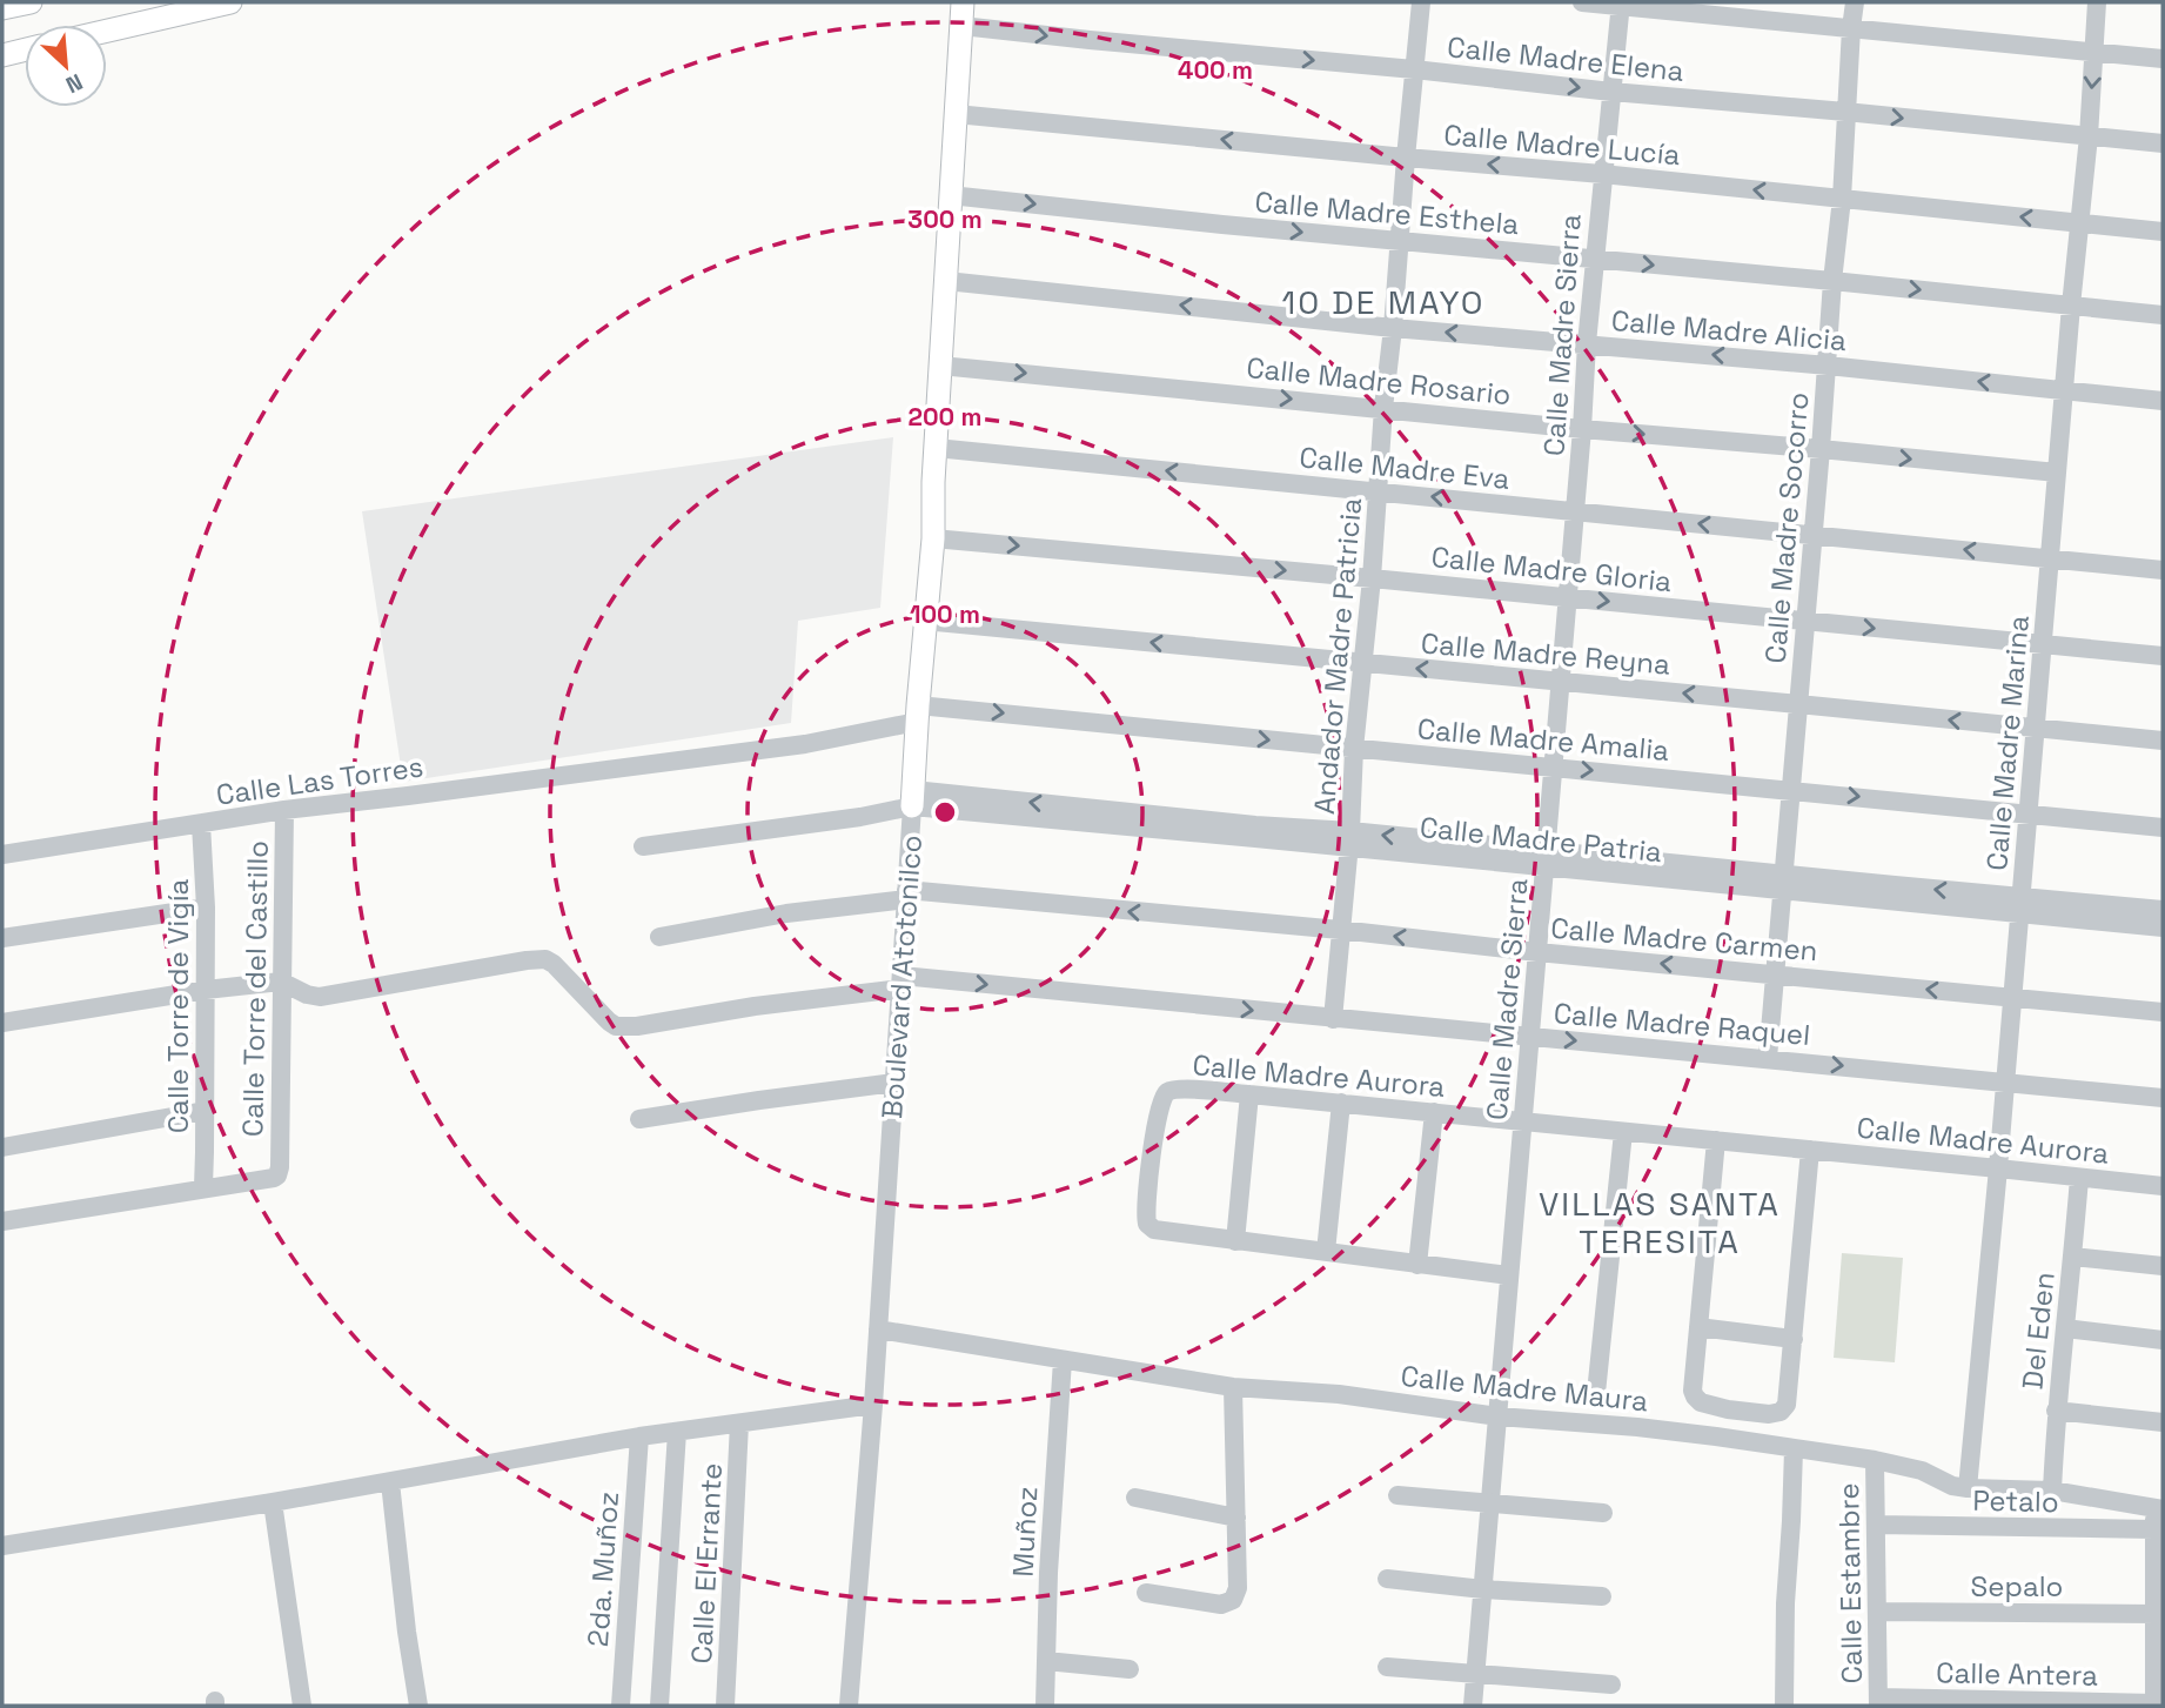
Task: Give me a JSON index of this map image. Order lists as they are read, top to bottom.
{
  "streets": {
    "main road": ["Boulevard Atotonilco"],
    "street": [
      "Calle Madre Elena",
      "Calle Madre Lucía",
      "Calle Madre Esthela",
      "Calle Madre Alicia",
      "Calle Madre Sierra",
      "Calle Madre Rosario",
      "Calle Madre Eva",
      "Calle Madre Socorro",
      "Calle Madre Gloria",
      "Calle Madre Reyna",
      "Andador Madre Patricia",
      "Calle Madre Amalia",
      "Calle Madre Marina",
      "Calle Las Torres",
      "Calle Madre Patria",
      "Calle Madre Carmen",
      "Calle Torre del Castillo",
      "Calle Torre de Vigía",
      "Calle Madre Raquel",
      "Calle Madre Aurora",
      "Del Eden",
      "Calle Madre Maura",
      "Petalo",
      "Muñoz",
      "Calle El Errante",
      "2da. Muñoz",
      "Calle Estambre",
      "Sepalo",
      "Calle Antera"
    ]
  },
  "crossings": [
    ["Calle Madre Elena", "Calle Madre Sierra"],
    ["Calle Madre Elena", "Calle Madre Socorro"],
    ["Calle Madre Elena", "Andador Madre Patricia"],
    ["Calle Madre Elena", "Calle Madre Marina"],
    ["Calle Madre Elena", "Boulevard Atotonilco"],
    ["Calle Madre Lucía", "Calle Madre Sierra"],
    ["Calle Madre Lucía", "Calle Madre Socorro"],
    ["Calle Madre Lucía", "Andador Madre Patricia"],
    ["Calle Madre Lucía", "Calle Madre Marina"],
    ["Calle Madre Lucía", "Boulevard Atotonilco"],
    ["Calle Madre Esthela", "Calle Madre Sierra"],
    ["Calle Madre Esthela", "Calle Madre Socorro"],
    ["Calle Madre Esthela", "Andador Madre Patricia"],
    ["Calle Madre Esthela", "Calle Madre Marina"],
    ["Calle Madre Esthela", "Boulevard Atotonilco"],
    ["Calle Madre Alicia", "Calle Madre Sierra"],
    ["Calle Madre Alicia", "Calle Madre Socorro"],
    ["Calle Madre Alicia", "Andador Madre Patricia"],
    ["Calle Madre Alicia", "Calle Madre Marina"],
    ["Calle Madre Alicia", "Boulevard Atotonilco"],
    ["Calle Madre Sierra", "Calle Madre Rosario"],
    ["Calle Madre Sierra", "Calle Madre Eva"],
    ["Calle Madre Sierra", "Calle Madre Gloria"],
    ["Calle Madre Sierra", "Calle Madre Reyna"],
    ["Calle Madre Sierra", "Calle Madre Amalia"],
    ["Calle Madre Sierra", "Calle Madre Patria"],
    ["Calle Madre Sierra", "Calle Madre Carmen"],
    ["Calle Madre Sierra", "Calle Madre Raquel"],
    ["Calle Madre Sierra", "Calle Madre Aurora"],
    ["Calle Madre Sierra", "Calle Madre Maura"],
    ["Calle Madre Rosario", "Calle Madre Socorro"],
    ["Calle Madre Rosario", "Andador Madre Patricia"],
    ["Calle Madre Rosario", "Calle Madre Marina"],
    ["Calle Madre Rosario", "Boulevard Atotonilco"],
    ["Calle Madre Eva", "Calle Madre Socorro"],
    ["Calle Madre Eva", "Andador Madre Patricia"],
    ["Calle Madre Eva", "Calle Madre Marina"],
    ["Calle Madre Eva", "Boulevard Atotonilco"],
    ["Calle Madre Socorro", "Calle Madre Gloria"],
    ["Calle Madre Socorro", "Calle Madre Reyna"],
    ["Calle Madre Socorro", "Calle Madre Amalia"],
    ["Calle Madre Socorro", "Calle Madre Patria"],
    ["Calle Madre Socorro", "Calle Madre Carmen"],
    ["Calle Madre Socorro", "Calle Madre Raquel"],
    ["Calle Madre Gloria", "Andador Madre Patricia"],
    ["Calle Madre Gloria", "Calle Madre Marina"],
    ["Calle Madre Gloria", "Boulevard Atotonilco"],
    ["Calle Madre Reyna", "Andador Madre Patricia"],
    ["Calle Madre Reyna", "Calle Madre Marina"],
    ["Calle Madre Reyna", "Boulevard Atotonilco"],
    ["Andador Madre Patricia", "Calle Madre Amalia"],
    ["Andador Madre Patricia", "Calle Madre Patria"],
    ["Andador Madre Patricia", "Calle Madre Carmen"],
    ["Andador Madre Patricia", "Calle Madre Raquel"],
    ["Calle Madre Amalia", "Calle Madre Marina"],
    ["Calle Madre Amalia", "Calle Las Torres"],
    ["Calle Madre Amalia", "Boulevard Atotonilco"],
    ["Calle Madre Marina", "Calle Madre Patria"],
    ["Calle Madre Marina", "Calle Madre Carmen"],
    ["Calle Madre Marina", "Calle Madre Raquel"],
    ["Calle Madre Marina", "Calle Madre Aurora"],
    ["Calle Madre Marina", "Calle Madre Maura"],
    ["Calle Las Torres", "Calle Torre del Castillo"],
    ["Calle Las Torres", "Calle Torre de Vigía"],
    ["Calle Madre Patria", "Boulevard Atotonilco"],
    ["Calle Madre Carmen", "Boulevard Atotonilco"],
    ["Boulevard Atotonilco", "Calle Madre Raquel"],
    ["Boulevard Atotonilco", "Calle Madre Maura"],
    ["Calle Torre del Castillo", "Calle Torre de Vigía"],
    ["Calle Torre del Castillo", "Calle Madre Raquel"],
    ["Calle Madre Aurora", "Del Eden"],
    ["Del Eden", "Calle Madre Maura"],
    ["Calle Madre Maura", "Muñoz"],
    ["Calle Madre Maura", "Calle Estambre"],
    ["Petalo", "Calle Estambre"],
    ["Calle Estambre", "Sepalo"],
    ["Calle Estambre", "Calle Antera"]
  ],
  "one_way": [
    "Calle Madre Lucía",
    "Calle Madre Esthela",
    "Calle Madre Alicia",
    "Calle Madre Rosario",
    "Calle Madre Eva",
    "Calle Madre Gloria",
    "Calle Madre Reyna",
    "Calle Madre Amalia",
    "Calle Madre Carmen",
    "Calle Madre Raquel"
  ],
  "districts": ["10 DE MAYO", "VILLAS SANTA TERESITA"],
  "north": "bottom right",
  "rings": [
    "400 m",
    "300 m",
    "200 m",
    "100 m"
  ]
}
